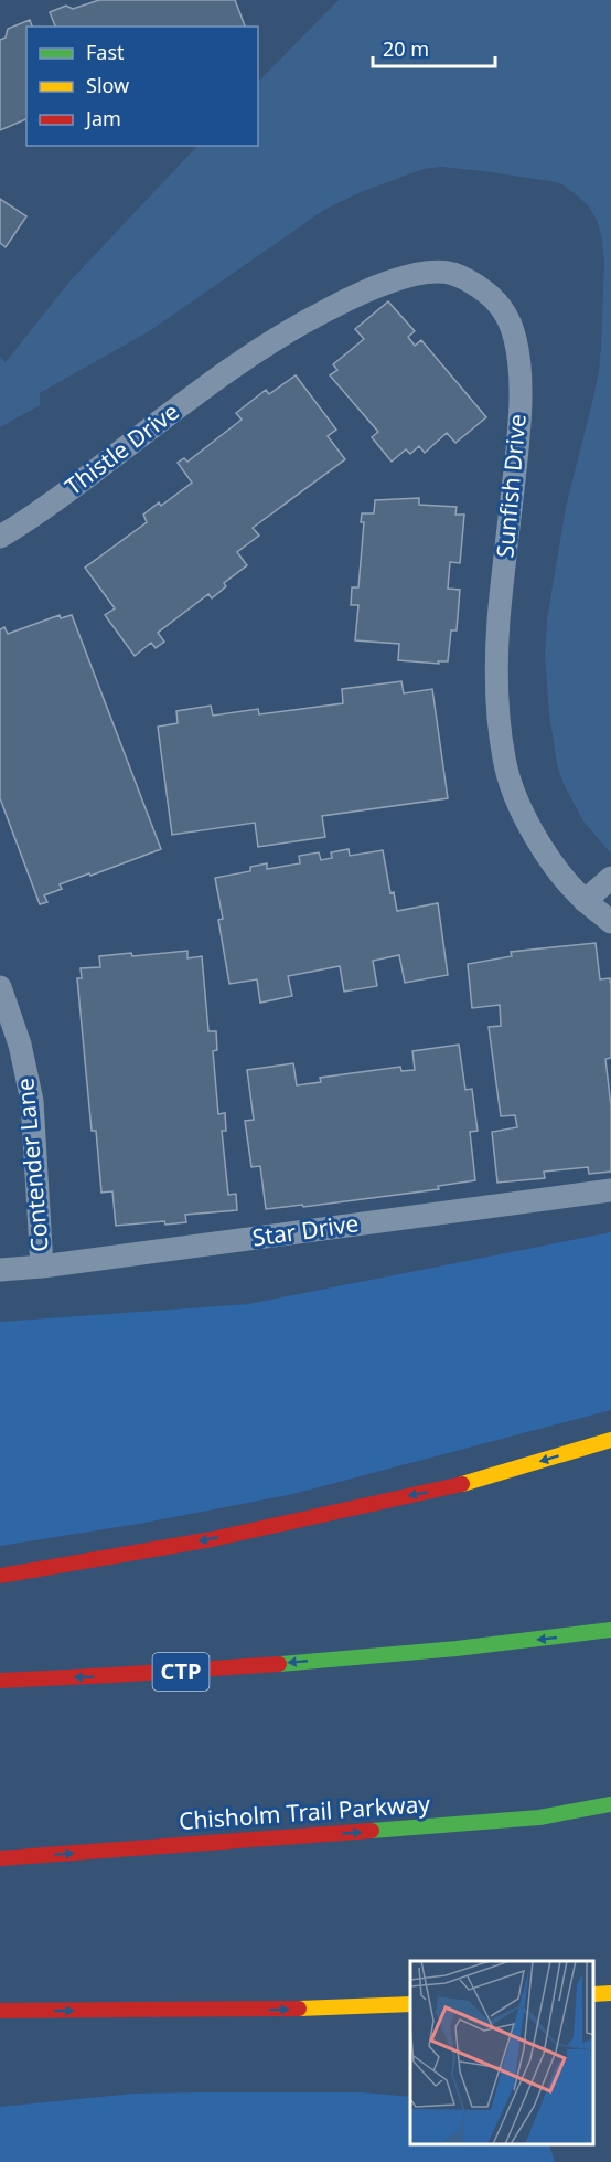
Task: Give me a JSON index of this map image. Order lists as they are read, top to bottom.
{
  "streets": {
    "highway": ["CTP", "Chisholm Trail Parkway"],
    "lane": [
      "Thistle Drive",
      "Sunfish Drive",
      "Contender Lane",
      "Star Drive"
    ]
  },
  "crossings": [
    ["Thistle Drive", "Sunfish Drive"],
    ["Contender Lane", "Star Drive"]
  ],
  "one_way": ["Chisholm Trail Parkway"],
  "legend": ["Fast", "Slow", "Jam"],
  "scale_bar": "20 m"
}
